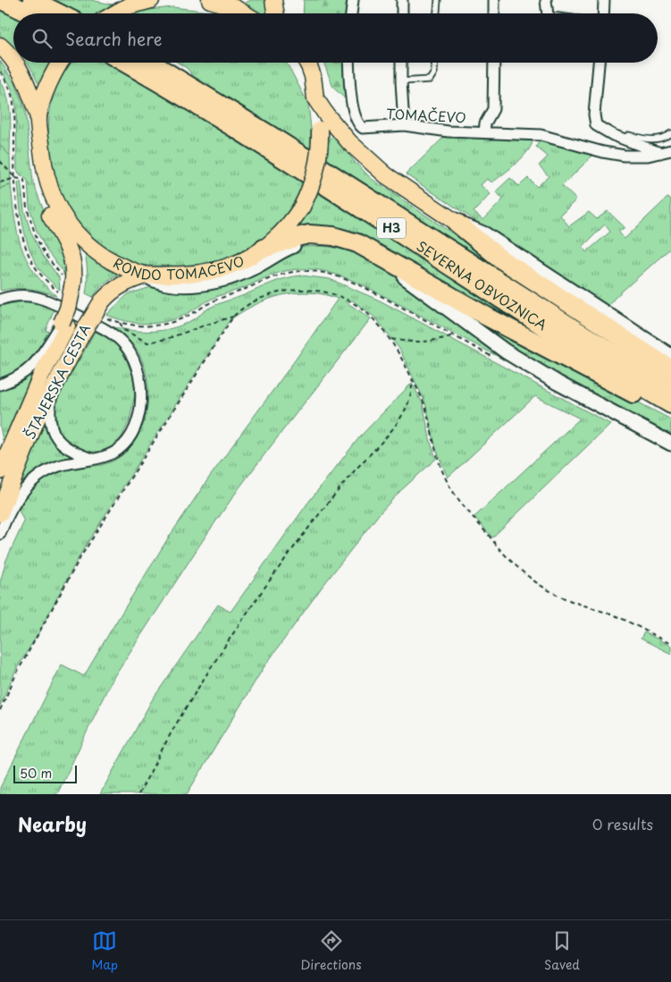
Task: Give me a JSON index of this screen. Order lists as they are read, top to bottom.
{
  "streets": {
    "highway": ["H3", "SEVERNA OBVOZNICA"],
    "main road": ["RONDO TOMAČEVO", "ŠTAJERSKA CESTA"],
    "street": ["TOMAČEVO"]
  },
  "crossings": [
    ["RONDO TOMAČEVO", "ŠTAJERSKA CESTA"]
  ],
  "scale_bar": "50 m",
  "page": {
    "search": "Search here",
    "scale": "50 m",
    "heading": ["Nearby", "0 results"],
    "nav": ["Map", "Directions", "Saved"]
  }
}
